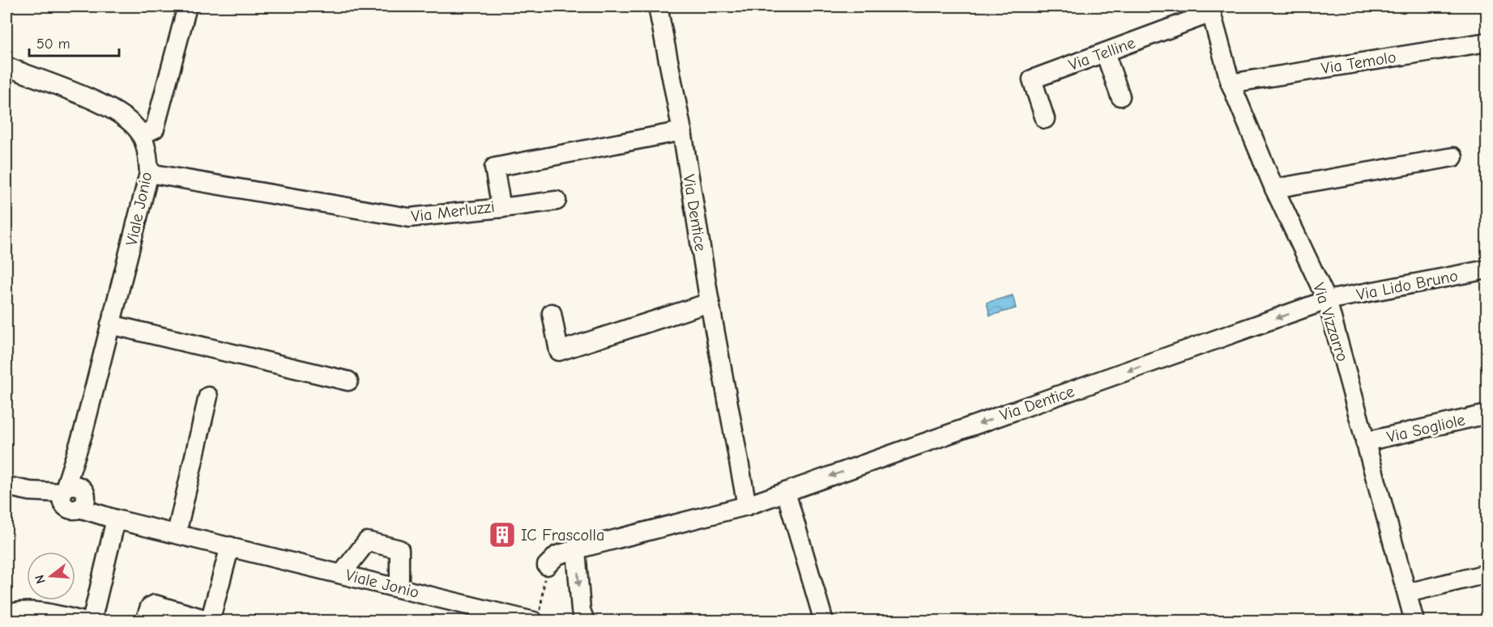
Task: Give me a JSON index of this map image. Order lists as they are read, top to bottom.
{
  "streets": {
    "street": [
      "Via Telline",
      "Via Temolo",
      "Viale Jonio",
      "Via Merluzzi",
      "Via Dentice",
      "Via Lido Bruno",
      "Via Vizzarro",
      "Via Sogliole"
    ]
  },
  "crossings": [
    ["Via Telline", "Via Vizzarro"],
    ["Via Temolo", "Via Vizzarro"],
    ["Viale Jonio", "Via Merluzzi"],
    ["Via Merluzzi", "Via Dentice"],
    ["Via Dentice", "Via Lido Bruno"],
    ["Via Dentice", "Via Vizzarro"],
    ["Via Lido Bruno", "Via Vizzarro"],
    ["Via Vizzarro", "Via Sogliole"]
  ],
  "one_way": ["Via Dentice"],
  "places": {
    "building": ["IC Frascolla"]
  },
  "scale_bar": "50 m",
  "north": "left"
}
